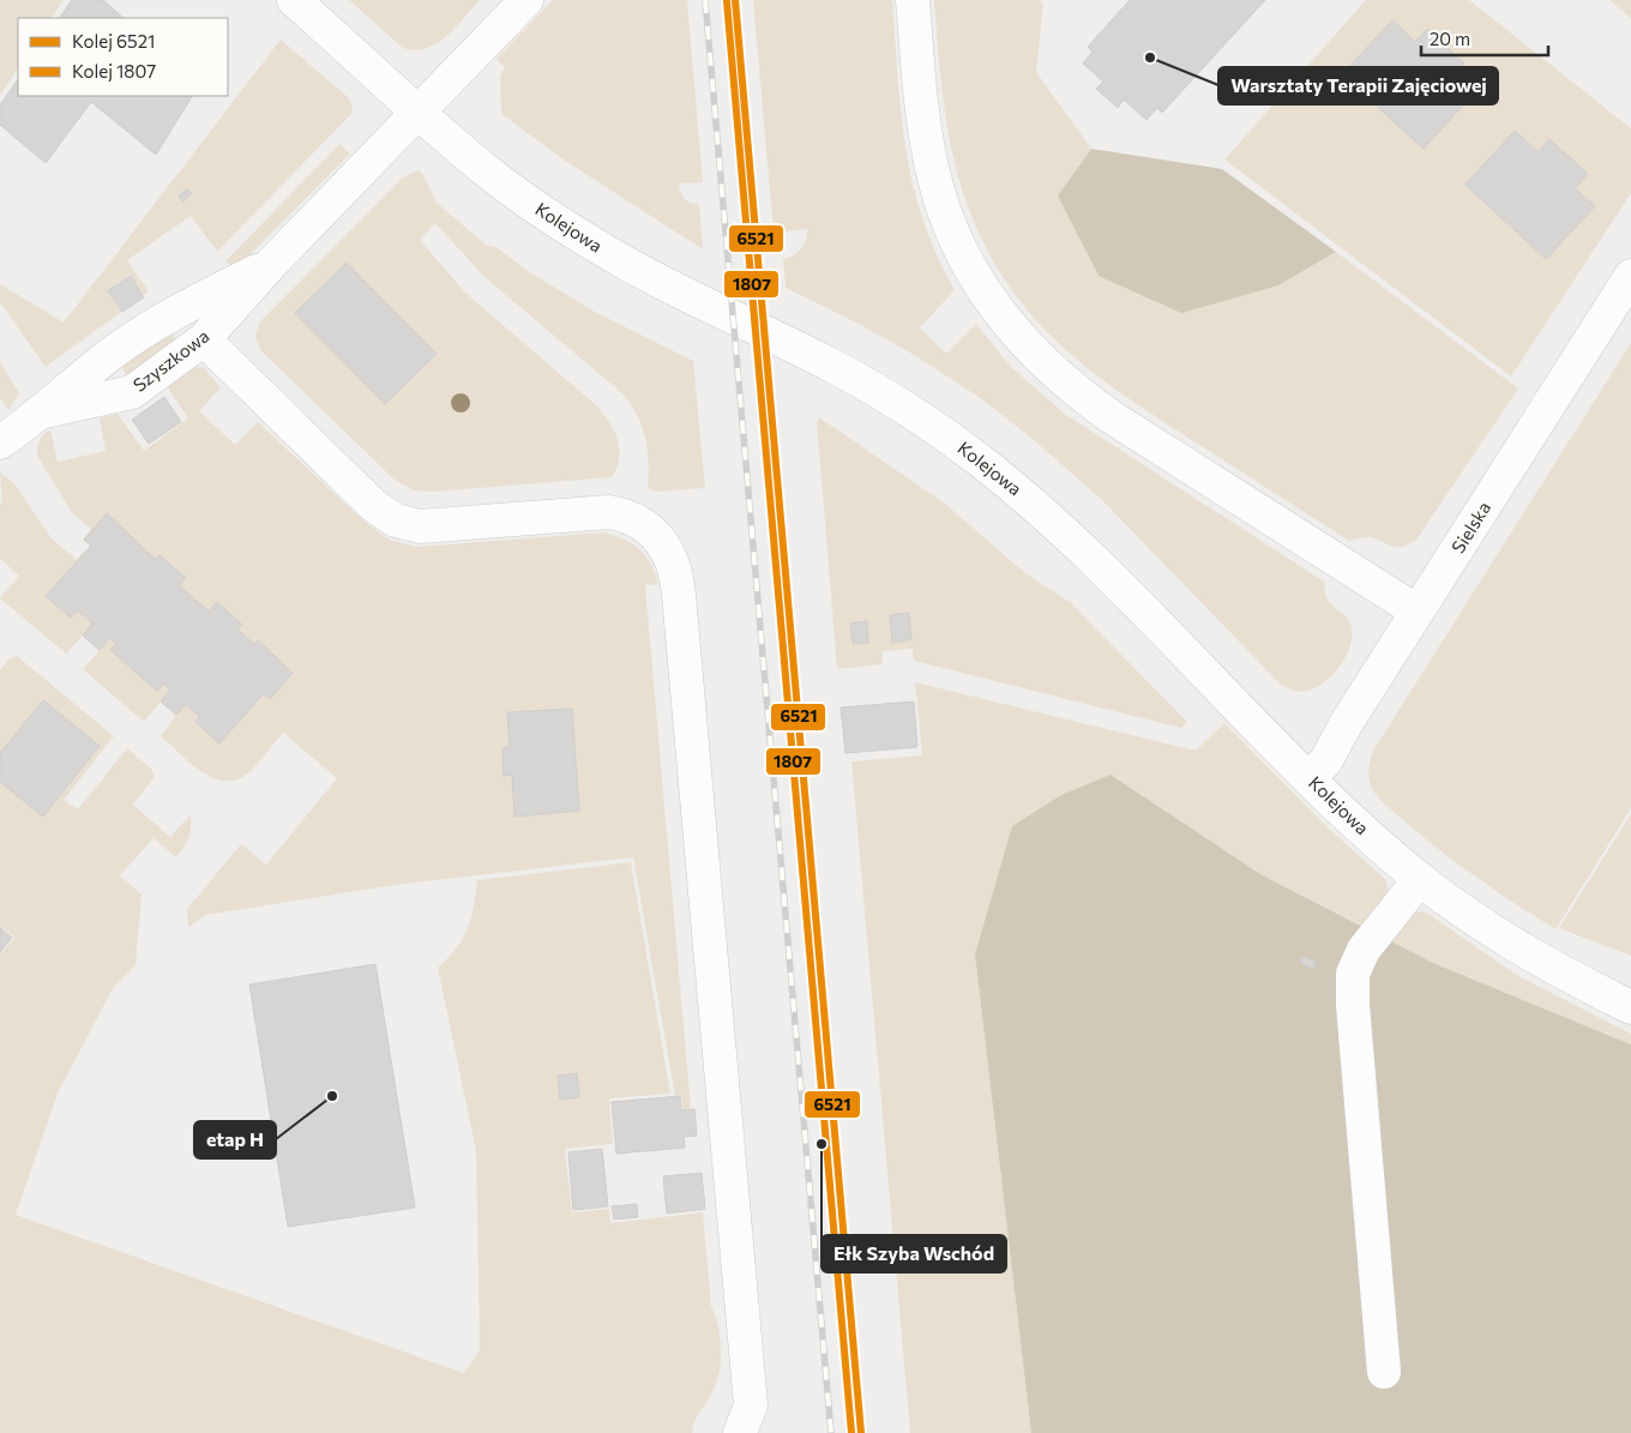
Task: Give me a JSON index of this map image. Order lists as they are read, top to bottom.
{
  "streets": {
    "street": ["Kolejowa", "Szyszkowa", "Sielska"]
  },
  "crossings": [
    ["Kolejowa", "Szyszkowa"],
    ["Kolejowa", "Sielska"]
  ],
  "places": ["Warsztaty Terapii Zajęciowej", "etap H", "Ełk Szyba Wschód"],
  "lines": ["rail line 6521", "rail line 1807"],
  "legend": ["Kolej 6521", "Kolej 1807"],
  "scale_bar": "20 m"
}
